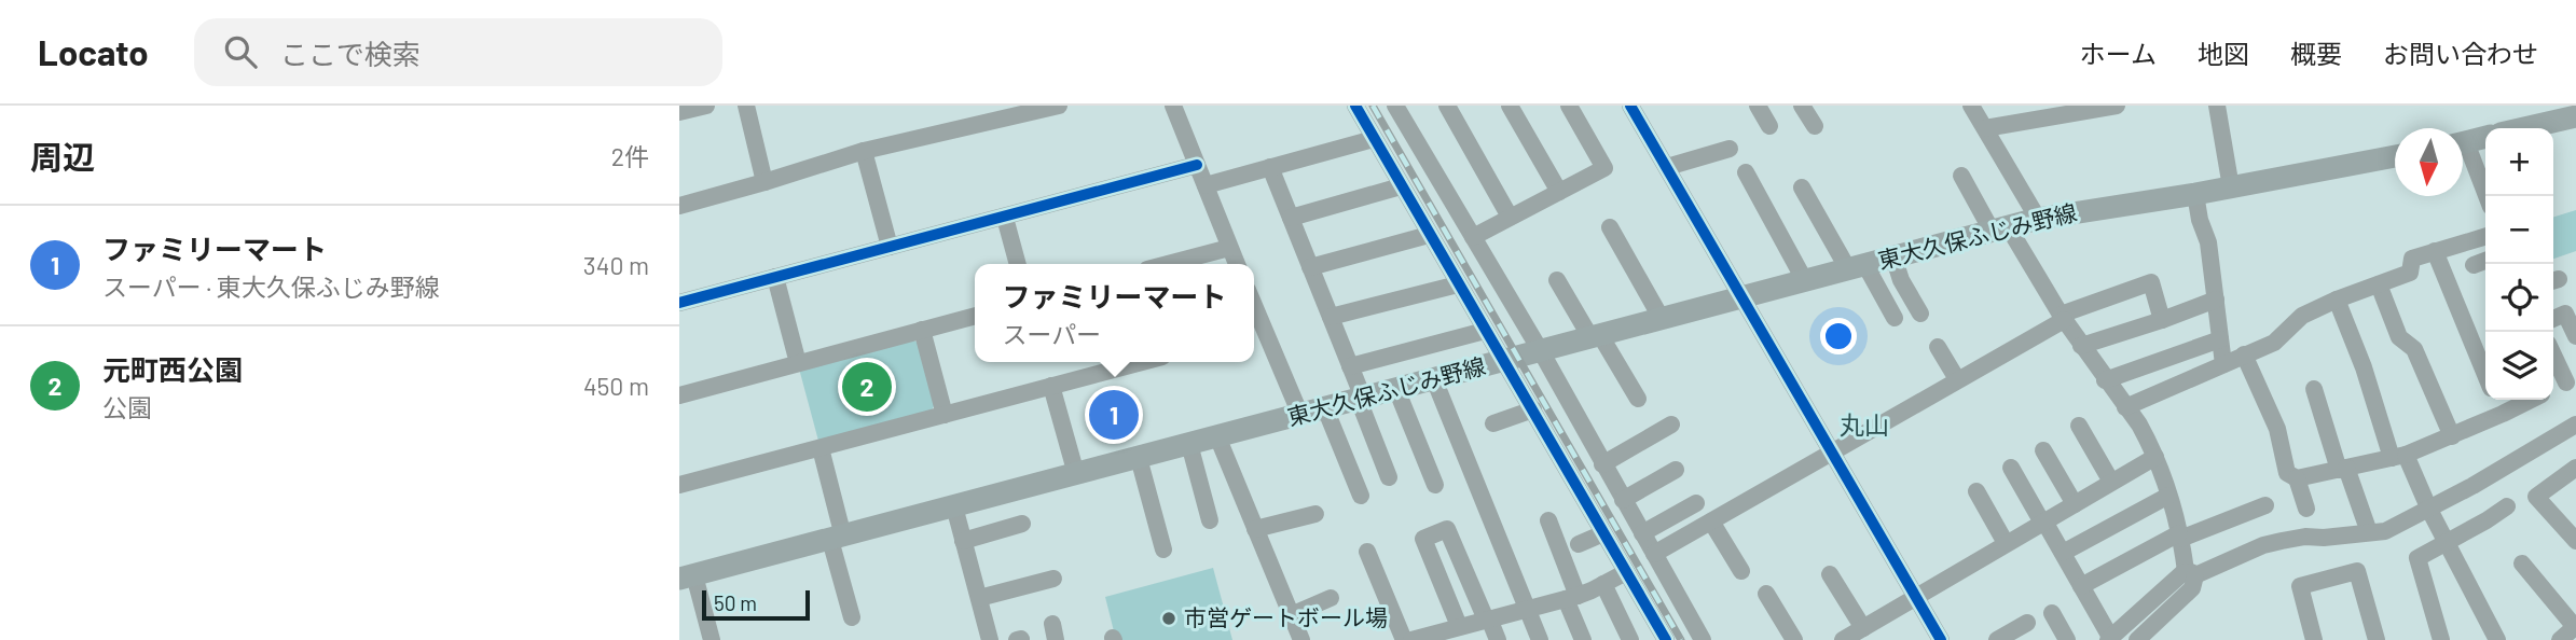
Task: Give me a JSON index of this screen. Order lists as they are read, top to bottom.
{
  "streets": {
    "main road": ["東大久保ふじみ野線"]
  },
  "districts": ["丸山"],
  "places": ["市営ゲートボール場"],
  "scale_bar": "50 m",
  "north": "bottom",
  "page": {
    "header": "Locato",
    "search": "ここで検索",
    "nav": [
      "ホーム",
      "地図",
      "概要",
      "お問い合わせ"
    ],
    "heading": ["周辺", "2件"],
    "map_buttons": ["+", "−"],
    "list": [
      {
        "mark": "1",
        "name": "ファミリーマート",
        "note": "スーパー · 東大久保ふじみ野線",
        "value": "340 m"
      },
      {
        "mark": "2",
        "name": "元町西公園",
        "note": "公園",
        "value": "450 m"
      }
    ],
    "popup": ["ファミリーマート", "スーパー"],
    "pins": ["2", "1"],
    "scale": "50 m"
  }
}
